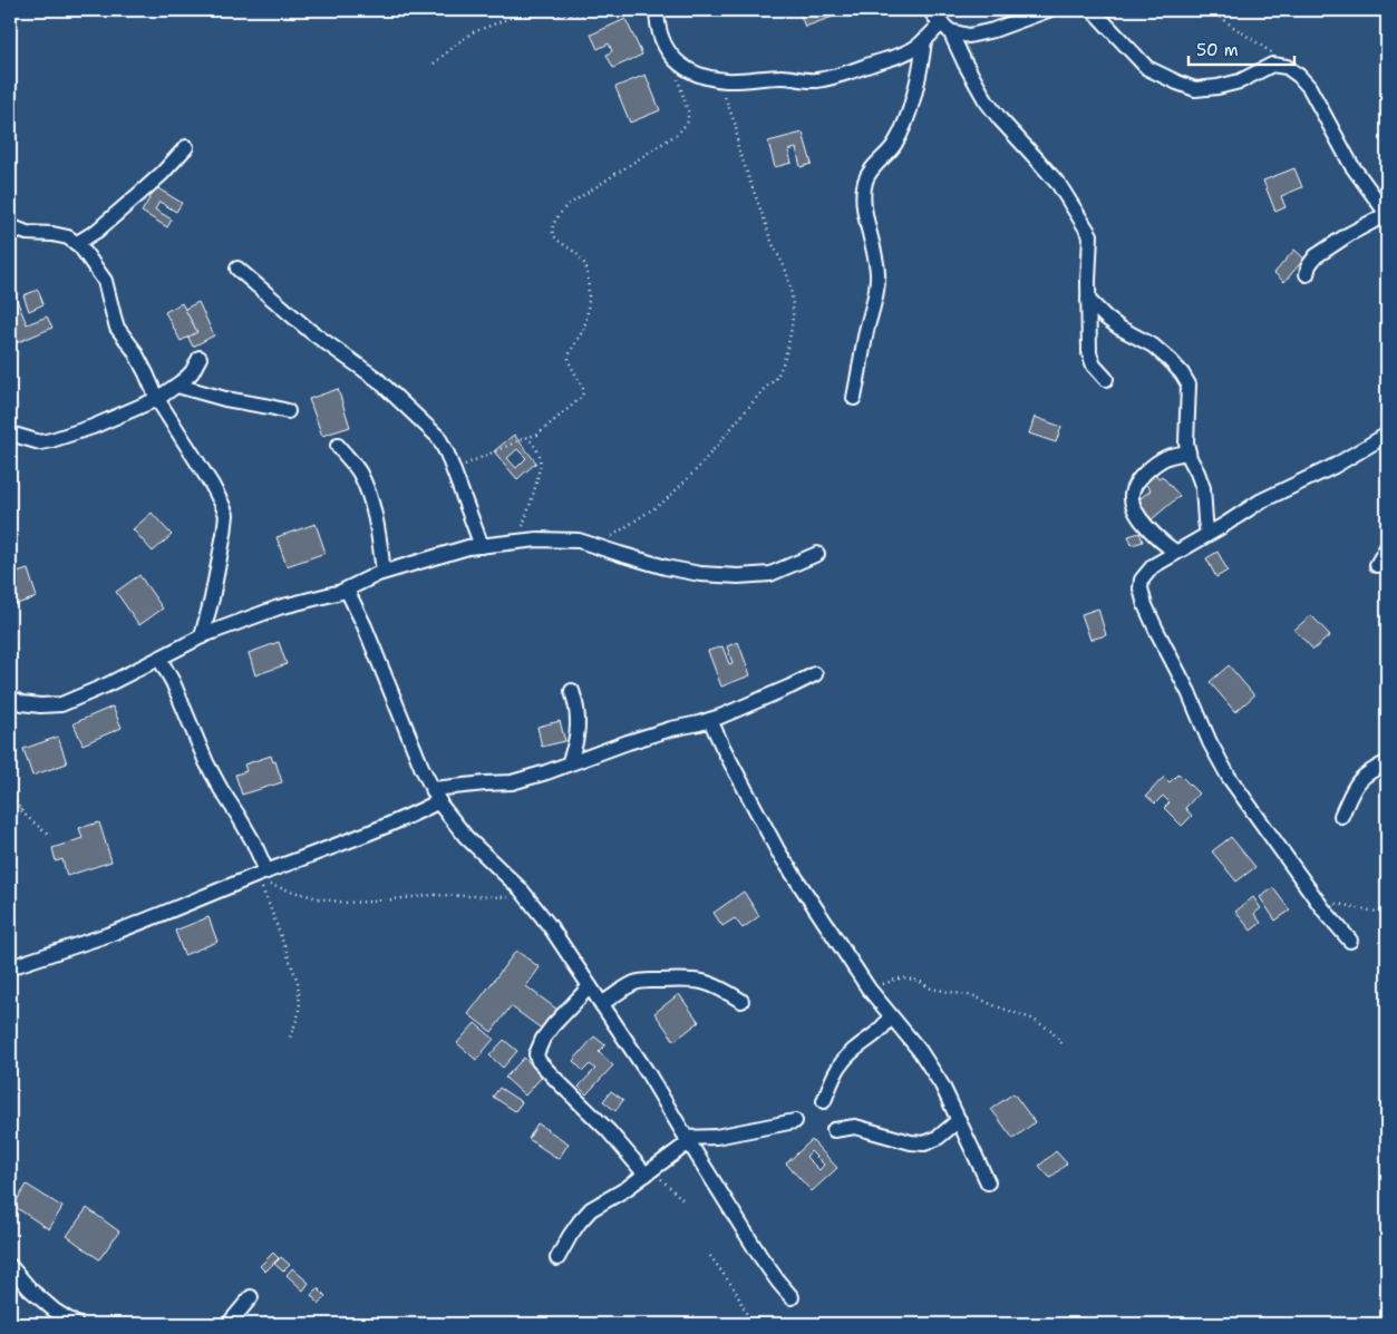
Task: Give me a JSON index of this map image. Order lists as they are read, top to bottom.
{
  "scale_bar": "50 m"
}
